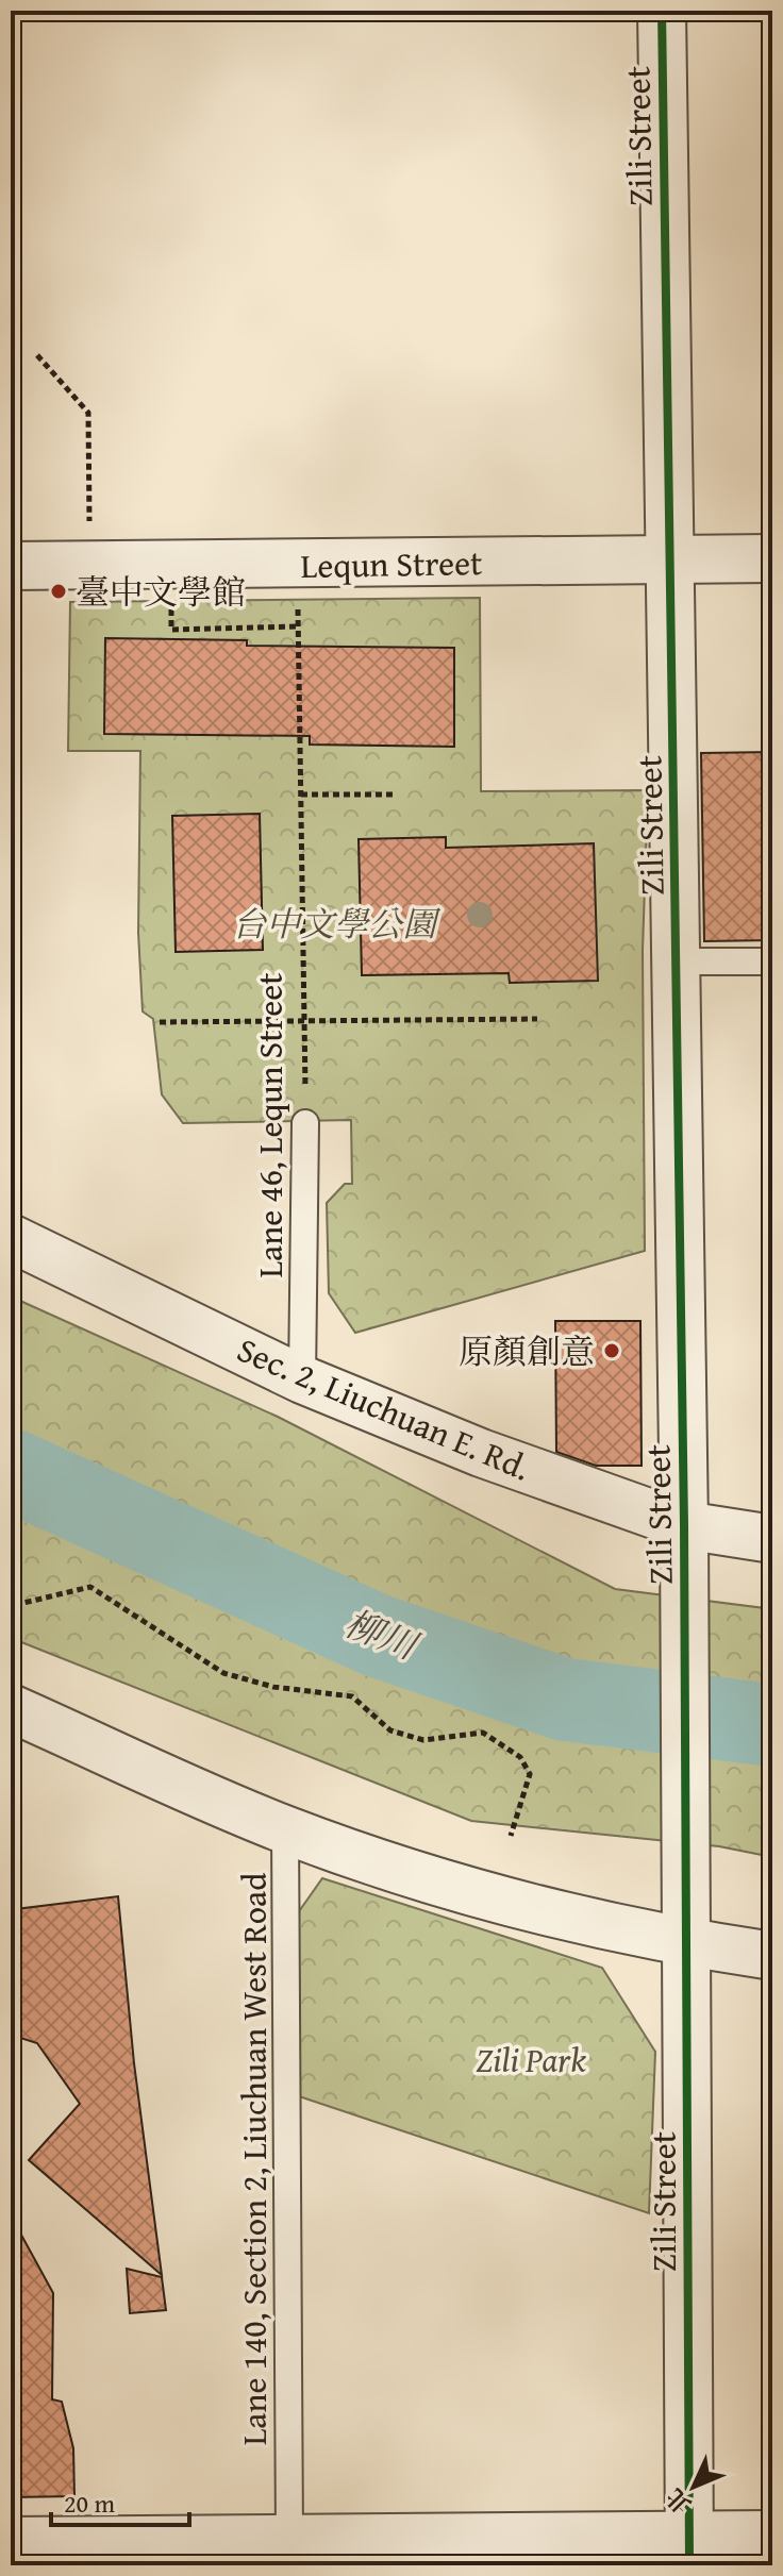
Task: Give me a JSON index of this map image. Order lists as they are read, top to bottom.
{
  "streets": {
    "street": ["Zili Street", "Lequn Street", "Sec. 2, Liuchuan E. Rd."],
    "lane": ["Lane 46, Lequn Street", "Lane 140, Section 2, Liuchuan West Road"]
  },
  "crossings": [
    ["Zili Street", "Lequn Street"],
    ["Zili Street", "Sec. 2, Liuchuan E. Rd."],
    ["Lequn Street", "Lane 46, Lequn Street"],
    ["Lane 46, Lequn Street", "Sec. 2, Liuchuan E. Rd."]
  ],
  "water": ["柳川"],
  "parks": ["台中文學公園", "Zili Park"],
  "places": ["臺中文學館", "原顏創意"],
  "scale_bar": "20 m",
  "north": "bottom left"
}
